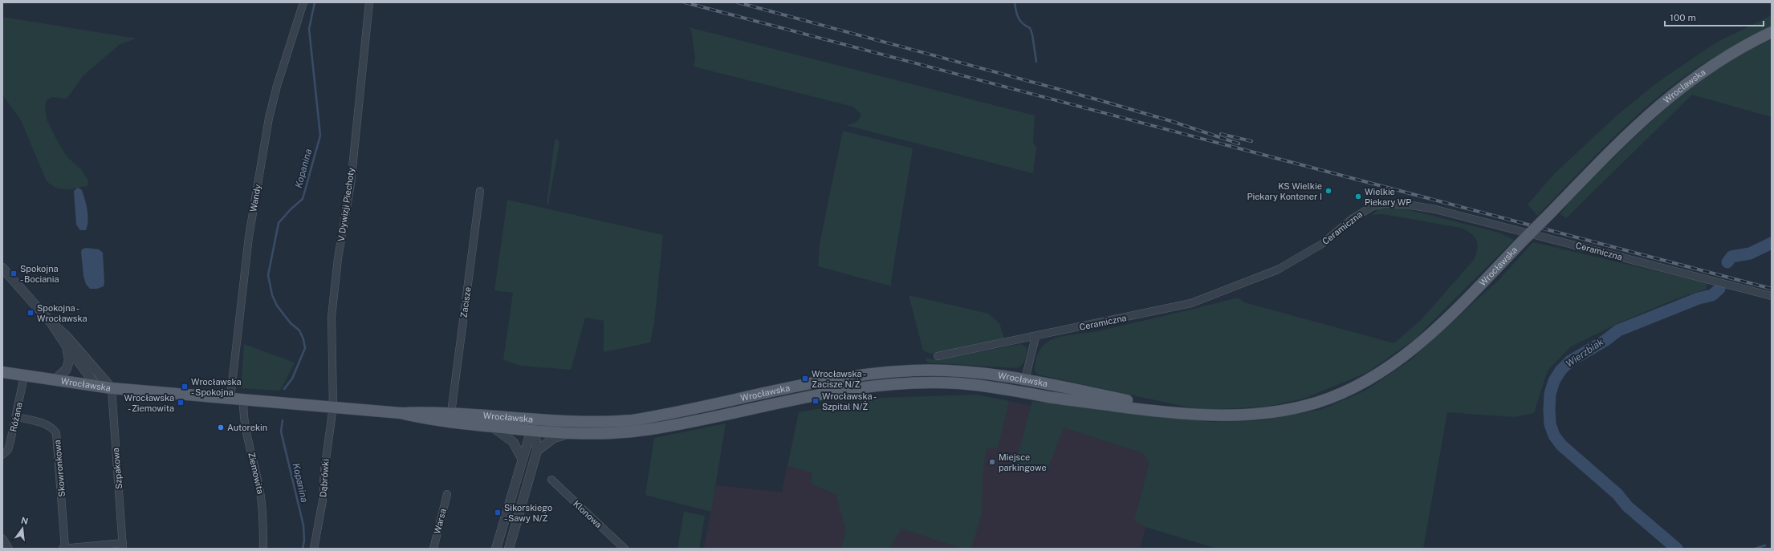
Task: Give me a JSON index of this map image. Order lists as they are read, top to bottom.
{
  "streets": {
    "main road": ["Wrocławska"],
    "street": [
      "Wandy",
      "V Dywizji Piechoty",
      "Ceramiczna",
      "Zacisze",
      "Różana",
      "Skowronkowa",
      "Szpakowa",
      "Ziemowita",
      "Dąbrówki",
      "Klonowa",
      "Warsa"
    ]
  },
  "crossings": [
    ["Wrocławska", "Wandy"],
    ["Wrocławska", "V Dywizji Piechoty"],
    ["Wrocławska", "Zacisze"],
    ["Wrocławska", "Różana"],
    ["Wrocławska", "Szpakowa"],
    ["Wrocławska", "Ziemowita"],
    ["Wrocławska", "Dąbrówki"],
    ["V Dywizji Piechoty", "Dąbrówki"],
    ["Różana", "Skowronkowa"]
  ],
  "water": ["Kopanina", "Wierzbiak"],
  "places": {
    "other": [
      "KS Wielkie Piekary Kontener I",
      "Wielkie Piekary WP",
      "Autorekin",
      "Miejsce parkingowe"
    ],
    "transit": [
      "Spokojna - Bociania",
      "Spokojna - Wrocławska",
      "Wrocławska - Zacisze N/Ż",
      "Wrocławska - Spokojna",
      "Wrocławska - Szpital N/Ż",
      "Wrocławska - Ziemowita",
      "Sikorskiego - Sawy N/Ż"
    ]
  },
  "scale_bar": "100 m",
  "north": "top"
}
